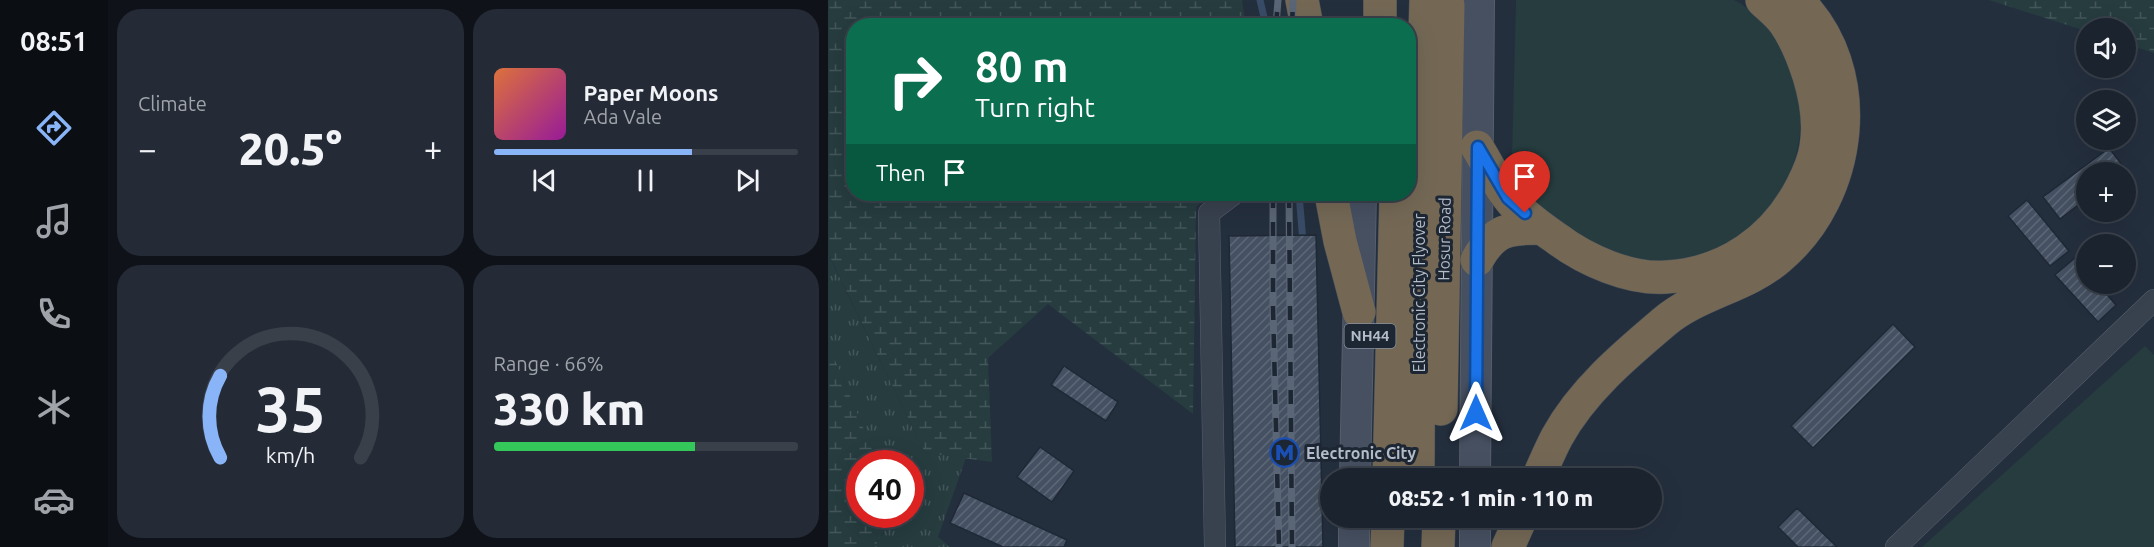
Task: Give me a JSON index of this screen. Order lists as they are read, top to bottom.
{
  "streets": {
    "highway": ["Hosur Road", "Electronic City Flyover", "NH44"]
  },
  "places": {
    "metro station": ["Electronic City"]
  },
  "page": {
    "tabs": "08:51",
    "tile": [
      "Climate",
      ["Range · 66%", "330 km"]
    ],
    "map_buttons": ["+", "−"],
    "turn": ["80 m", "Turn right"],
    "song": ["Paper Moons", "Ada Vale"],
    "heat": ["−", "20.5°", "+"],
    "then": "Then",
    "limit": "40",
    "trip": "08:52 · 1 min · 110 m",
    "gauge": ["35", "km/h"]
  }
}
